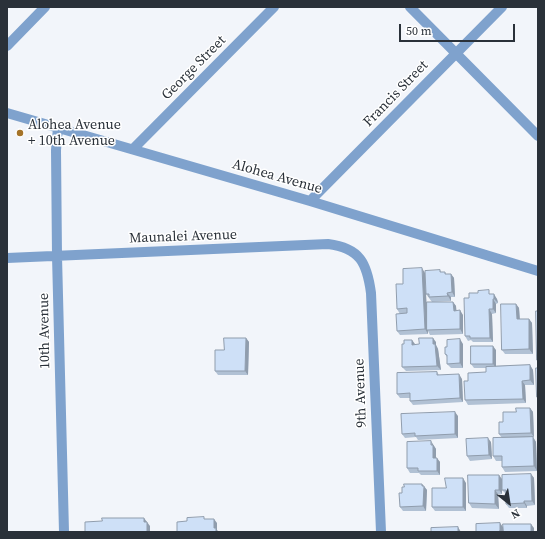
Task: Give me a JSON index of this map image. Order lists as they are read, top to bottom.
{
  "streets": {
    "street": [
      "George Street",
      "Francis Street",
      "Alohea Avenue",
      "Maunalei Avenue",
      "10th Avenue",
      "9th Avenue"
    ]
  },
  "crossings": [
    ["George Street", "Alohea Avenue"],
    ["Francis Street", "Alohea Avenue"],
    ["Alohea Avenue", "10th Avenue"],
    ["Maunalei Avenue", "10th Avenue"],
    ["Maunalei Avenue", "9th Avenue"]
  ],
  "places": ["Alohea Avenue + 10th Avenue"],
  "scale_bar": "50 m",
  "north": "bottom right"
}
